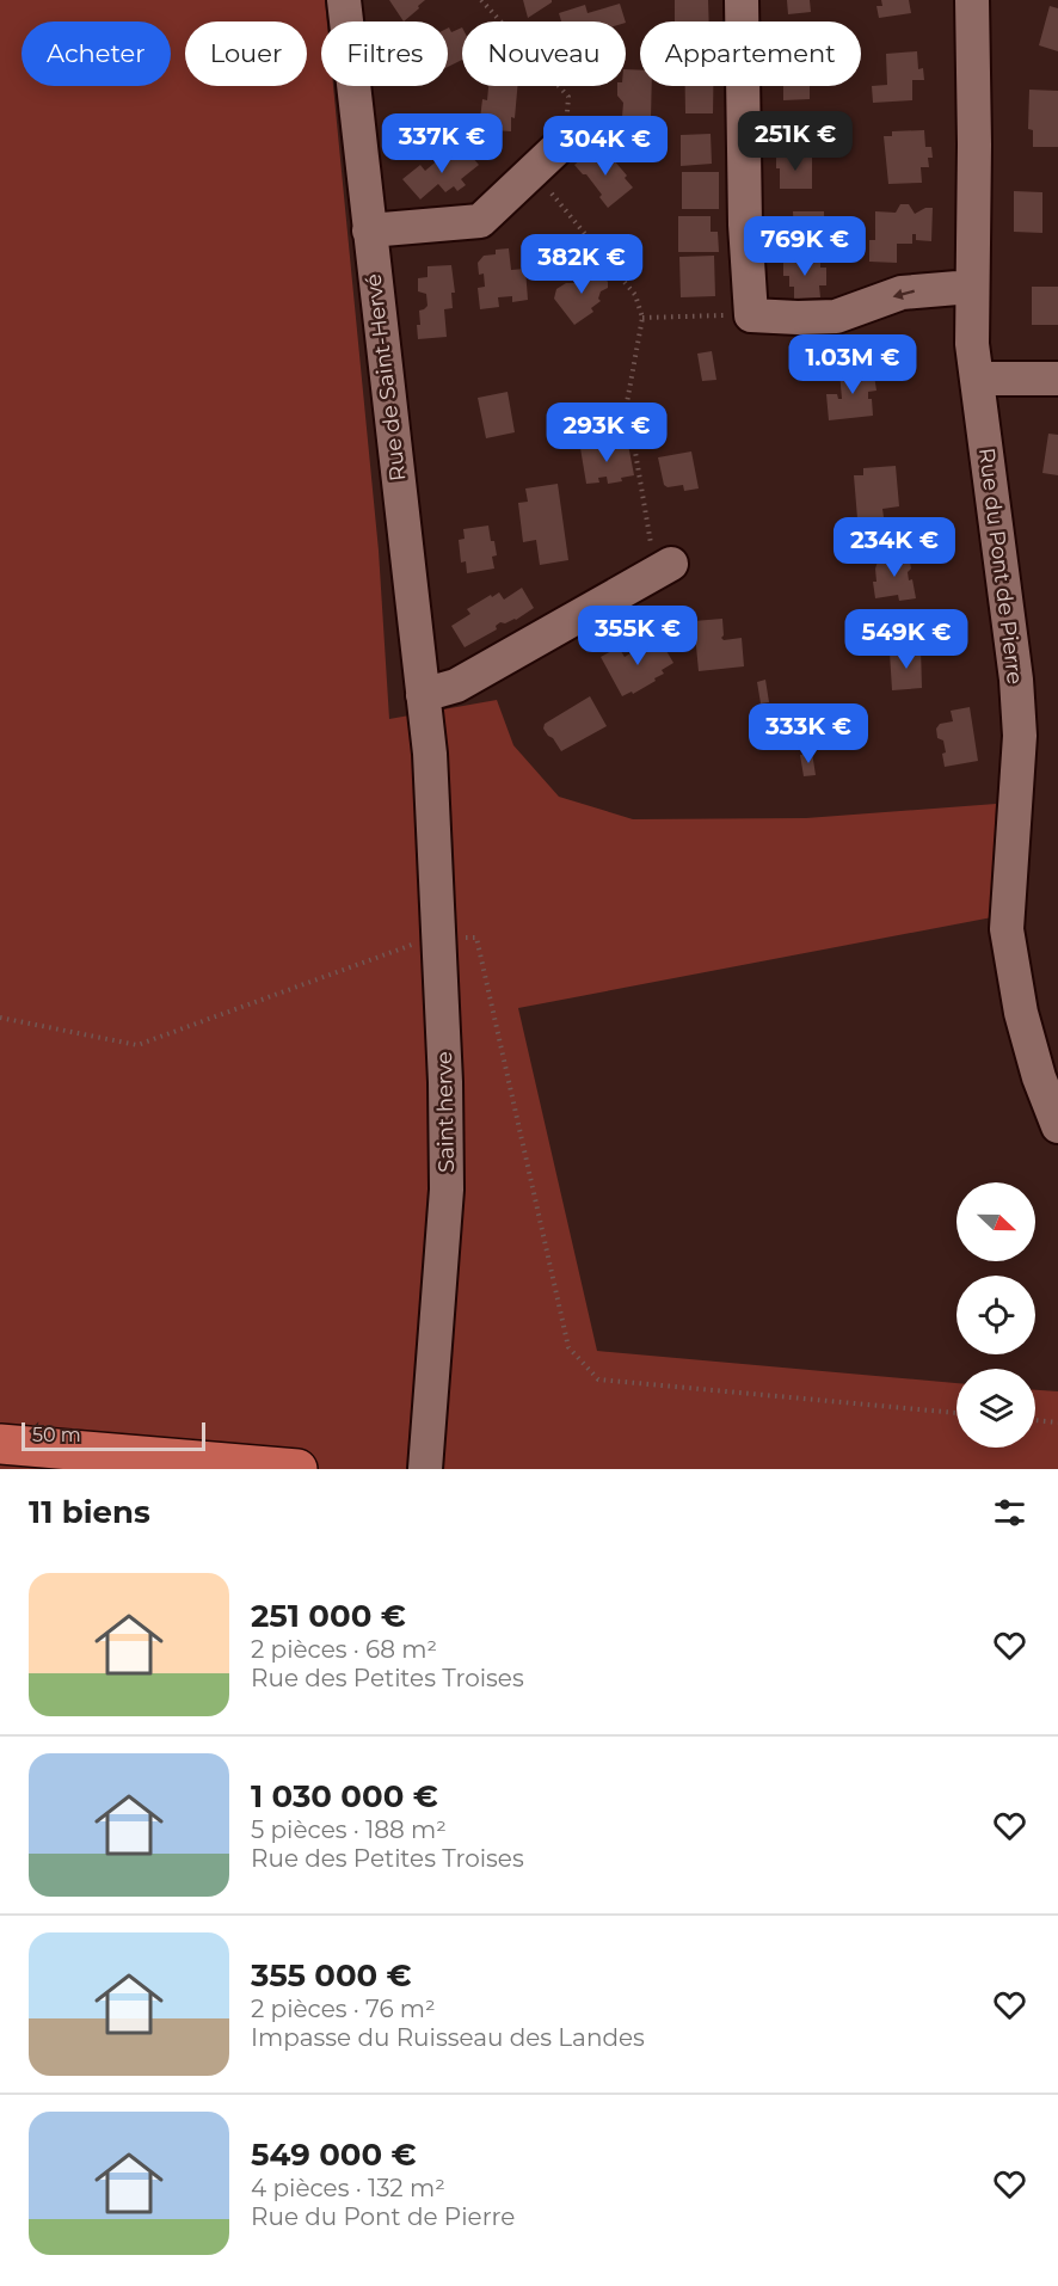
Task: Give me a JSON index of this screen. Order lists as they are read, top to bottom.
{
  "streets": {
    "street": ["Rue de Saint-Hervé", "Rue du Pont de Pierre", "Saint herve"]
  },
  "crossings": [
    ["Rue de Saint-Hervé", "Saint herve"]
  ],
  "scale_bar": "50 m",
  "north": "right",
  "page": {
    "chip": [
      "Acheter",
      "Louer",
      "Filtres",
      "Nouveau",
      "Appartement"
    ],
    "price": [
      "251K €",
      "337K €",
      "304K €",
      "769K €",
      "382K €",
      "1.03M €",
      "293K €",
      "234K €",
      "355K €",
      "549K €",
      "333K €"
    ],
    "scale": "50 m",
    "heading": "11 biens",
    "list": [
      {
        "name": "251 000 €",
        "note": "2 pièces · 68 m² · Rue des Petites Troises"
      },
      {
        "name": "1 030 000 €",
        "note": "5 pièces · 188 m² · Rue des Petites Troises"
      },
      {
        "name": "355 000 €",
        "note": "2 pièces · 76 m² · Impasse du Ruisseau des Landes"
      },
      {
        "name": "549 000 €",
        "note": "4 pièces · 132 m² · Rue du Pont de Pierre"
      }
    ]
  }
}
